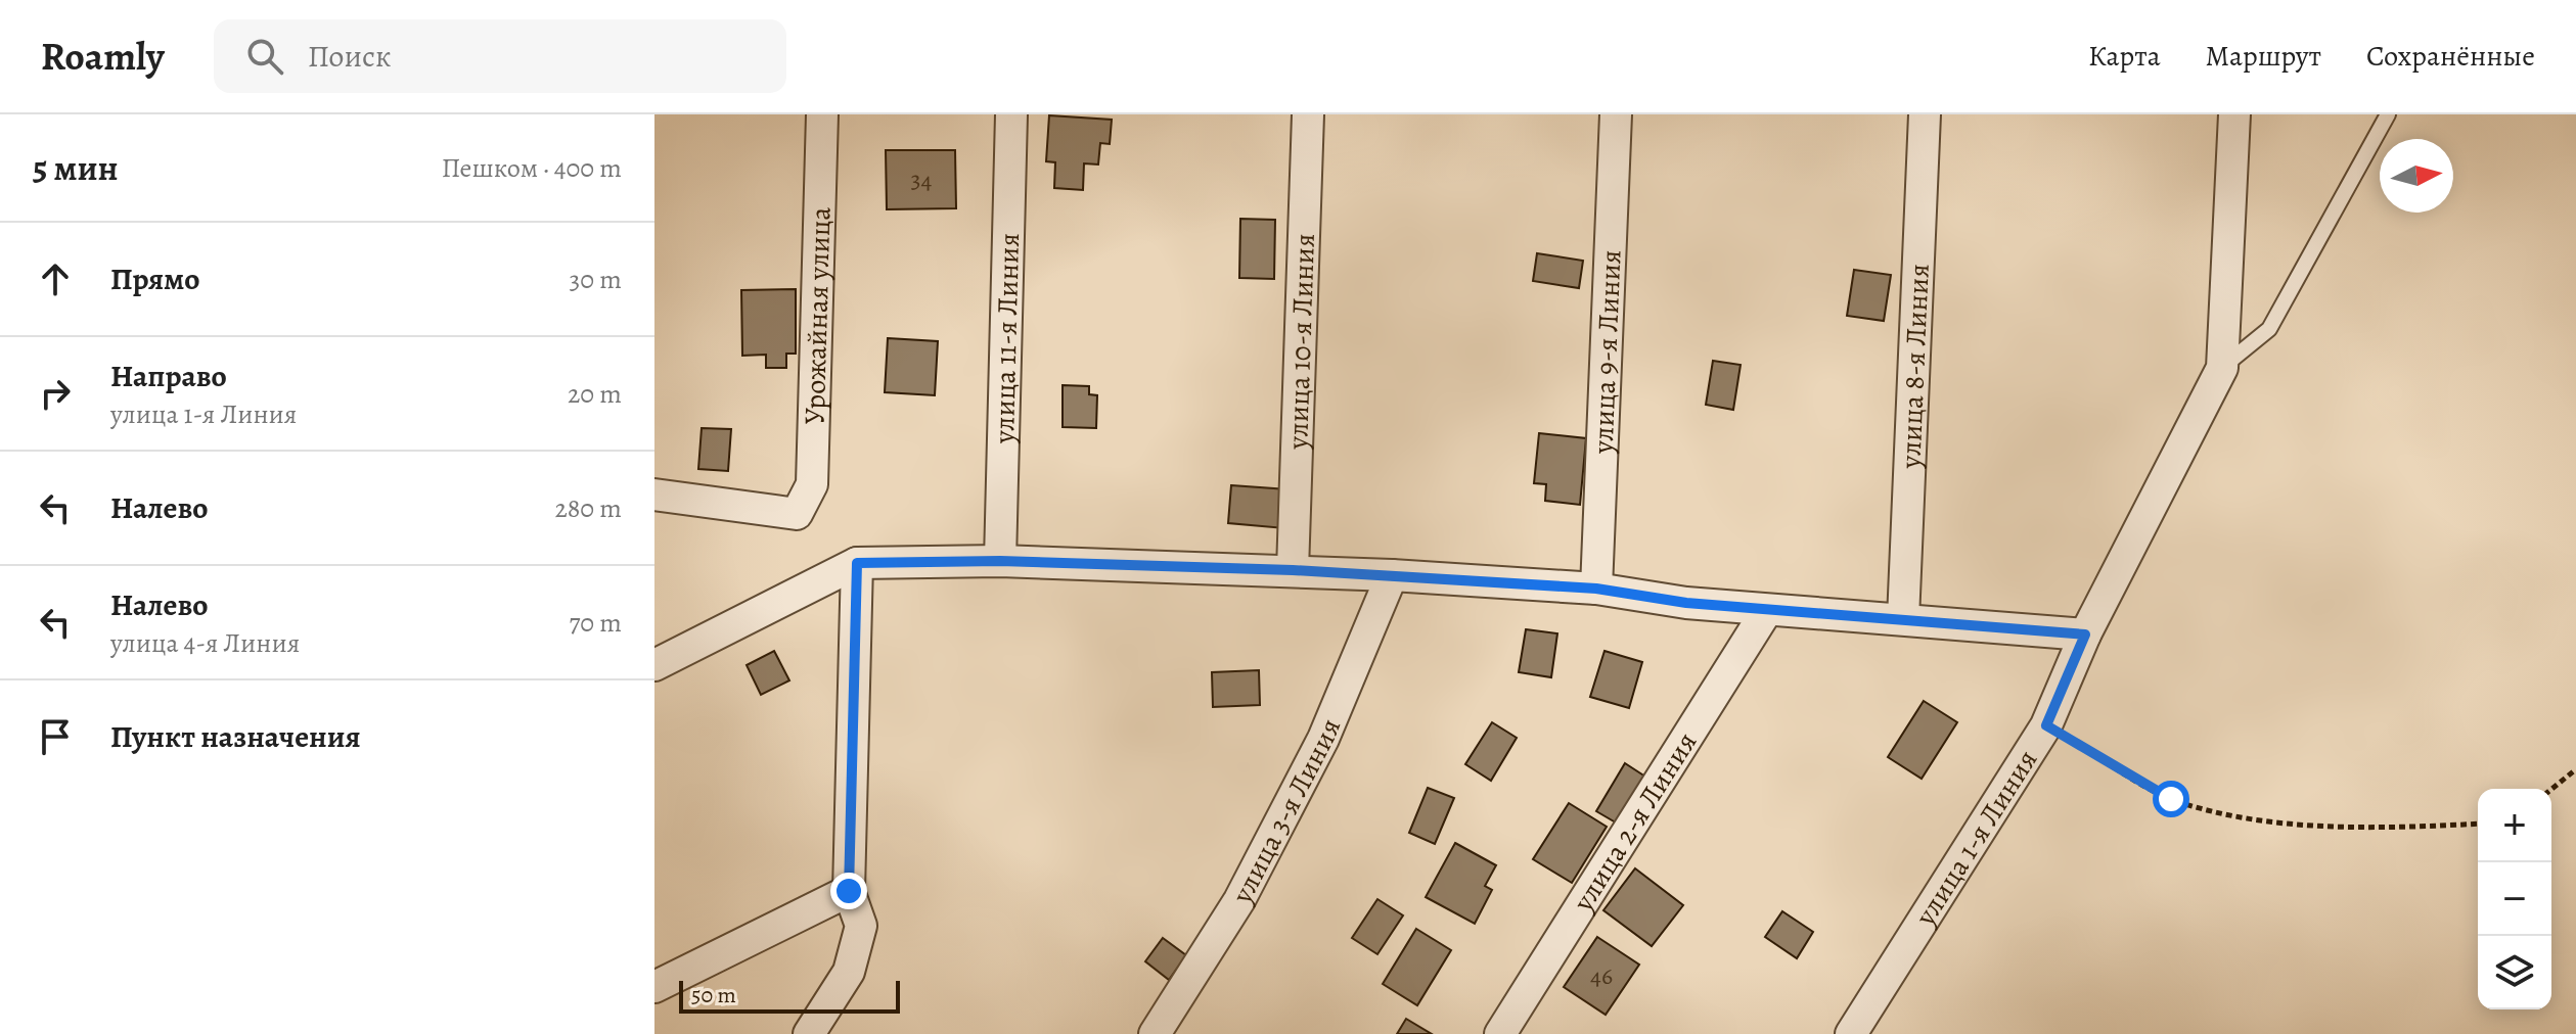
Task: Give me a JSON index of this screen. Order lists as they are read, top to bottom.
{
  "streets": {
    "street": [
      "Урожайная улица",
      "улица 11-я Линия",
      "улица 10-я Линия",
      "улица 9-я Линия",
      "улица 8-я Линия",
      "улица 3-я Линия",
      "улица 2-я Линия",
      "улица 1-я Линия"
    ]
  },
  "house_numbers": ["34", "46"],
  "scale_bar": "50 m",
  "north": "right",
  "page": {
    "header": "Roamly",
    "search": "Поиск",
    "nav": ["Карта", "Маршрут", "Сохранённые"],
    "heading": ["5 мин", "Пешком · 400 m"],
    "list": [
      ["Прямо", "30 m"],
      ["Направо", "улица 1-я Линия", "20 m"],
      ["Налево", "280 m"],
      ["Налево", "улица 4-я Линия", "70 m"],
      "Пункт назначения"
    ],
    "map_buttons": ["+", "−"],
    "scale": "50 m"
  }
}
